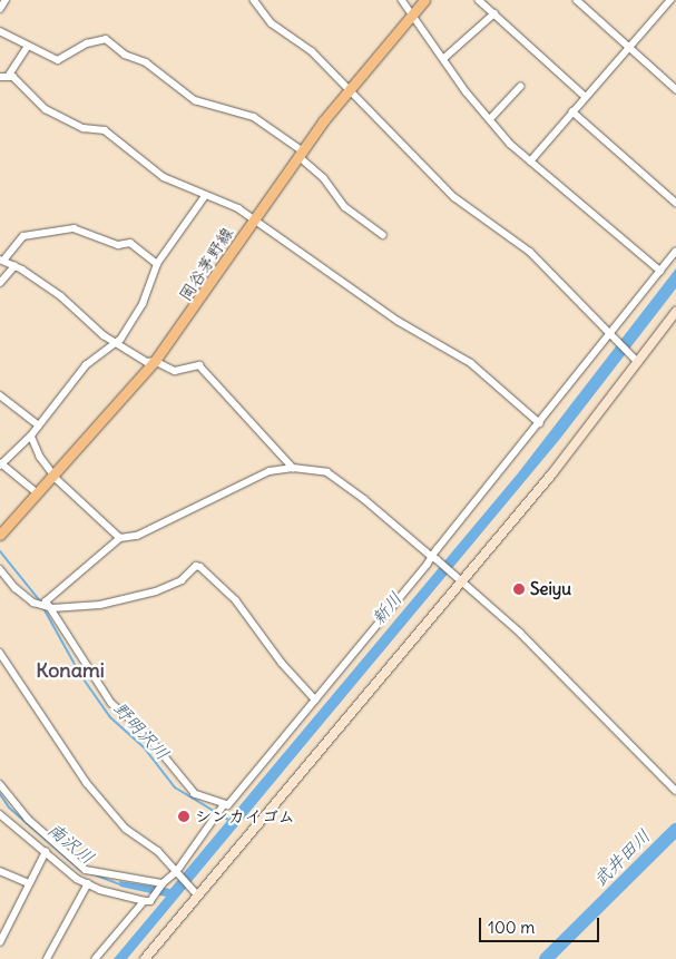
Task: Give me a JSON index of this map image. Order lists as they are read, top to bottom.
{
  "streets": {
    "main road": ["岡谷茅野線"]
  },
  "districts": ["Konami"],
  "water": [
    "新川",
    "野明沢川",
    "南沢川",
    "武井田川"
  ],
  "places": ["Seiyu", "シンカイゴム"],
  "scale_bar": "100 m"
}
